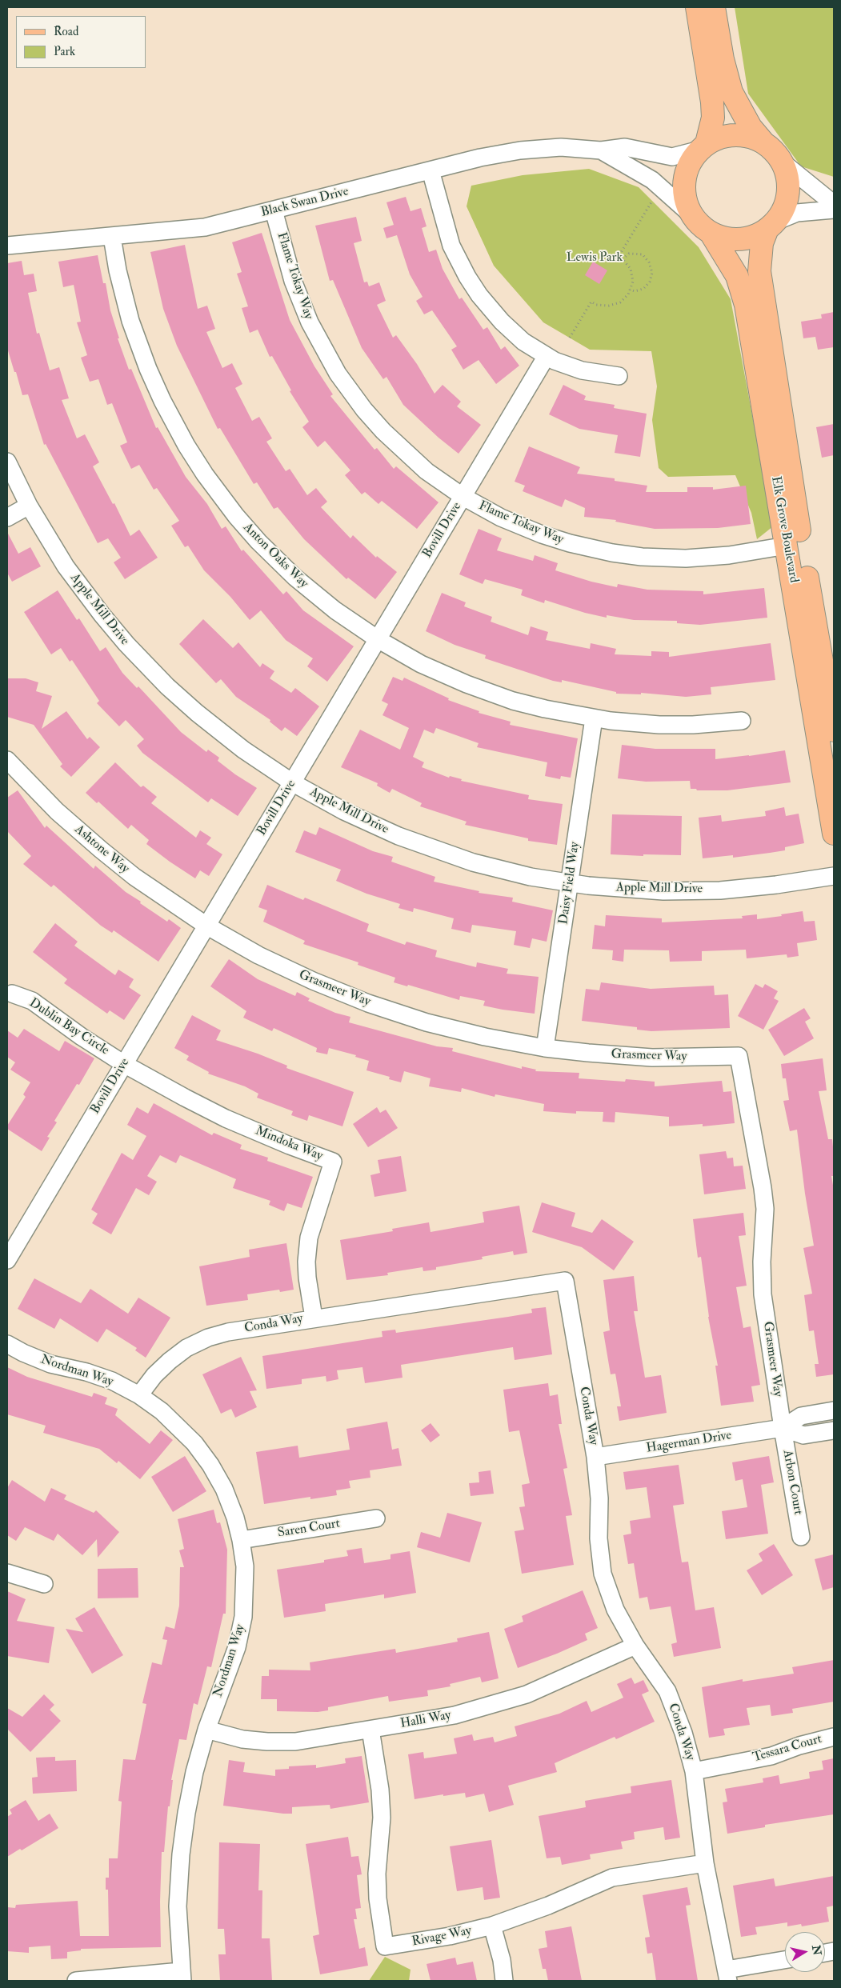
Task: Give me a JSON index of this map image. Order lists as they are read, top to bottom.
{
  "streets": {
    "main road": ["Elk Grove Boulevard"],
    "street": [
      "Black Swan Drive",
      "Flame Tokay Way",
      "Bovill Drive",
      "Anton Oaks Way",
      "Apple Mill Drive",
      "Ashtone Way",
      "Daisy Field Way",
      "Grasmeer Way",
      "Dublin Bay Circle",
      "Mindoka Way",
      "Conda Way",
      "Nordman Way",
      "Hagerman Drive",
      "Arbon Court",
      "Saren Court",
      "Halli Way",
      "Tessara Court",
      "Rivage Way"
    ]
  },
  "crossings": [
    ["Black Swan Drive", "Flame Tokay Way"],
    ["Black Swan Drive", "Elk Grove Boulevard"],
    ["Black Swan Drive", "Anton Oaks Way"],
    ["Flame Tokay Way", "Elk Grove Boulevard"],
    ["Flame Tokay Way", "Bovill Drive"],
    ["Bovill Drive", "Anton Oaks Way"],
    ["Bovill Drive", "Apple Mill Drive"],
    ["Bovill Drive", "Ashtone Way"],
    ["Bovill Drive", "Grasmeer Way"],
    ["Bovill Drive", "Dublin Bay Circle"],
    ["Bovill Drive", "Mindoka Way"],
    ["Anton Oaks Way", "Daisy Field Way"],
    ["Apple Mill Drive", "Daisy Field Way"],
    ["Ashtone Way", "Grasmeer Way"],
    ["Daisy Field Way", "Grasmeer Way"],
    ["Grasmeer Way", "Hagerman Drive"],
    ["Grasmeer Way", "Arbon Court"],
    ["Dublin Bay Circle", "Mindoka Way"],
    ["Mindoka Way", "Conda Way"],
    ["Conda Way", "Nordman Way"],
    ["Conda Way", "Hagerman Drive"],
    ["Conda Way", "Halli Way"],
    ["Conda Way", "Tessara Court"],
    ["Conda Way", "Rivage Way"],
    ["Nordman Way", "Saren Court"],
    ["Nordman Way", "Halli Way"],
    ["Hagerman Drive", "Arbon Court"],
    ["Halli Way", "Rivage Way"]
  ],
  "parks": ["Lewis Park"],
  "legend": ["Road", "Park"],
  "north": "right"
}
